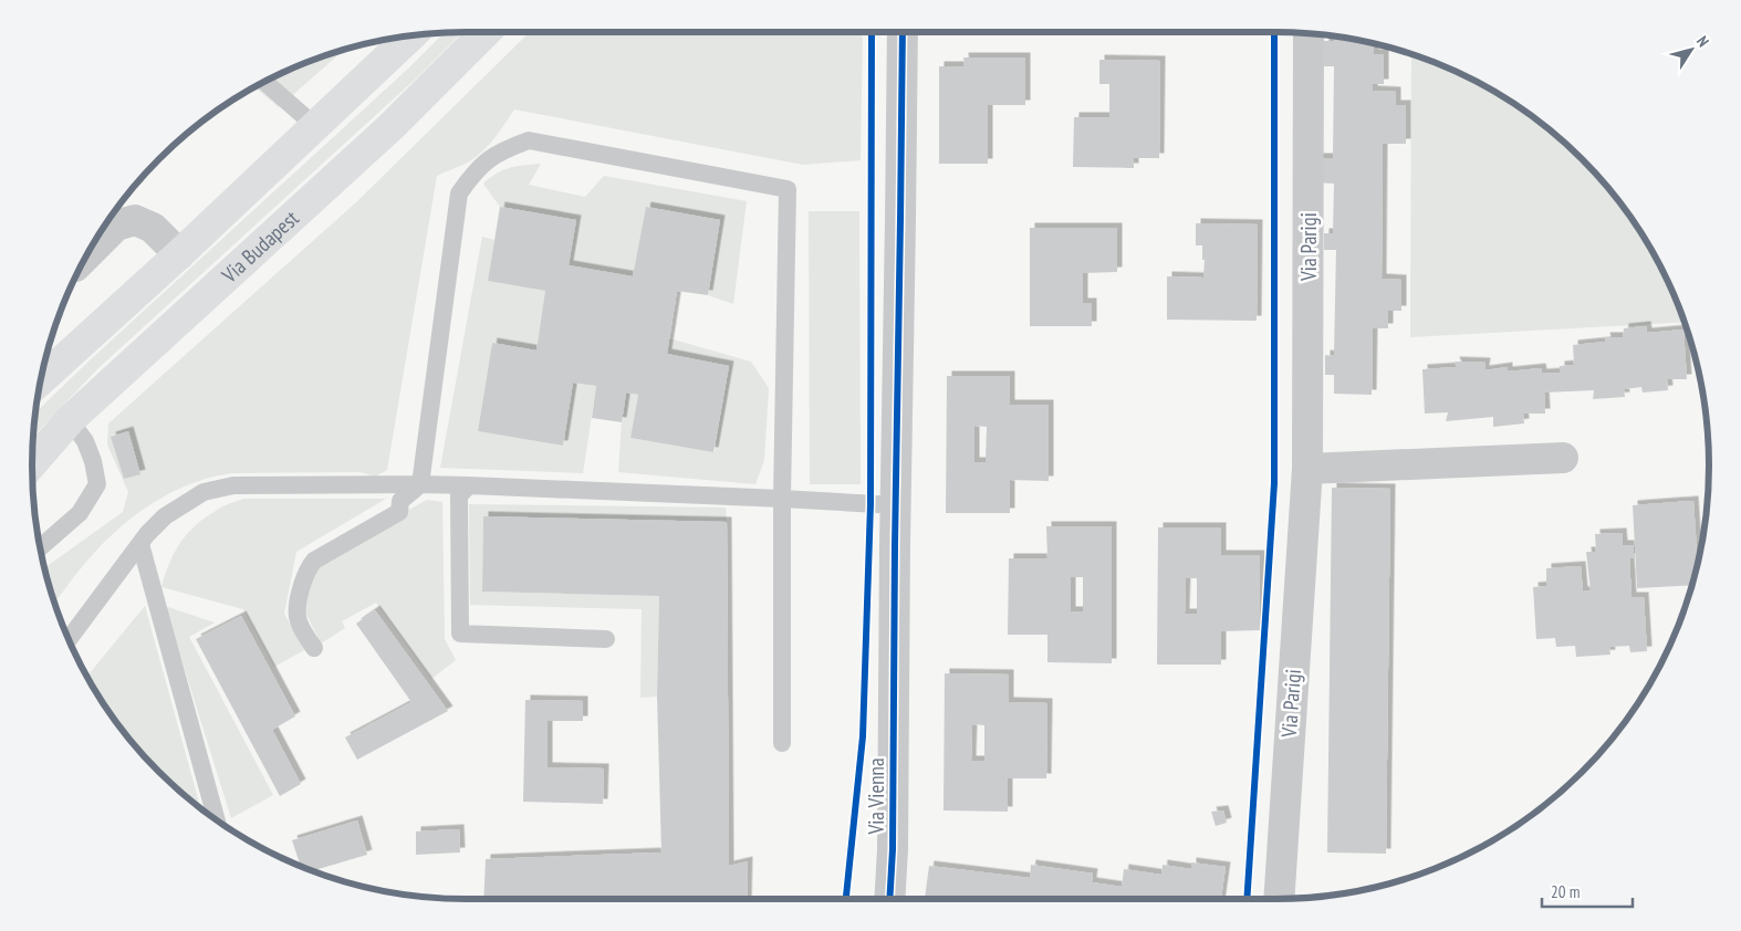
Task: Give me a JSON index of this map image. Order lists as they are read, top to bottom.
{
  "streets": {
    "main road": ["Via Budapest"],
    "street": ["Via Parigi", "Via Vienna"]
  },
  "scale_bar": "20 m",
  "north": "top right"
}
